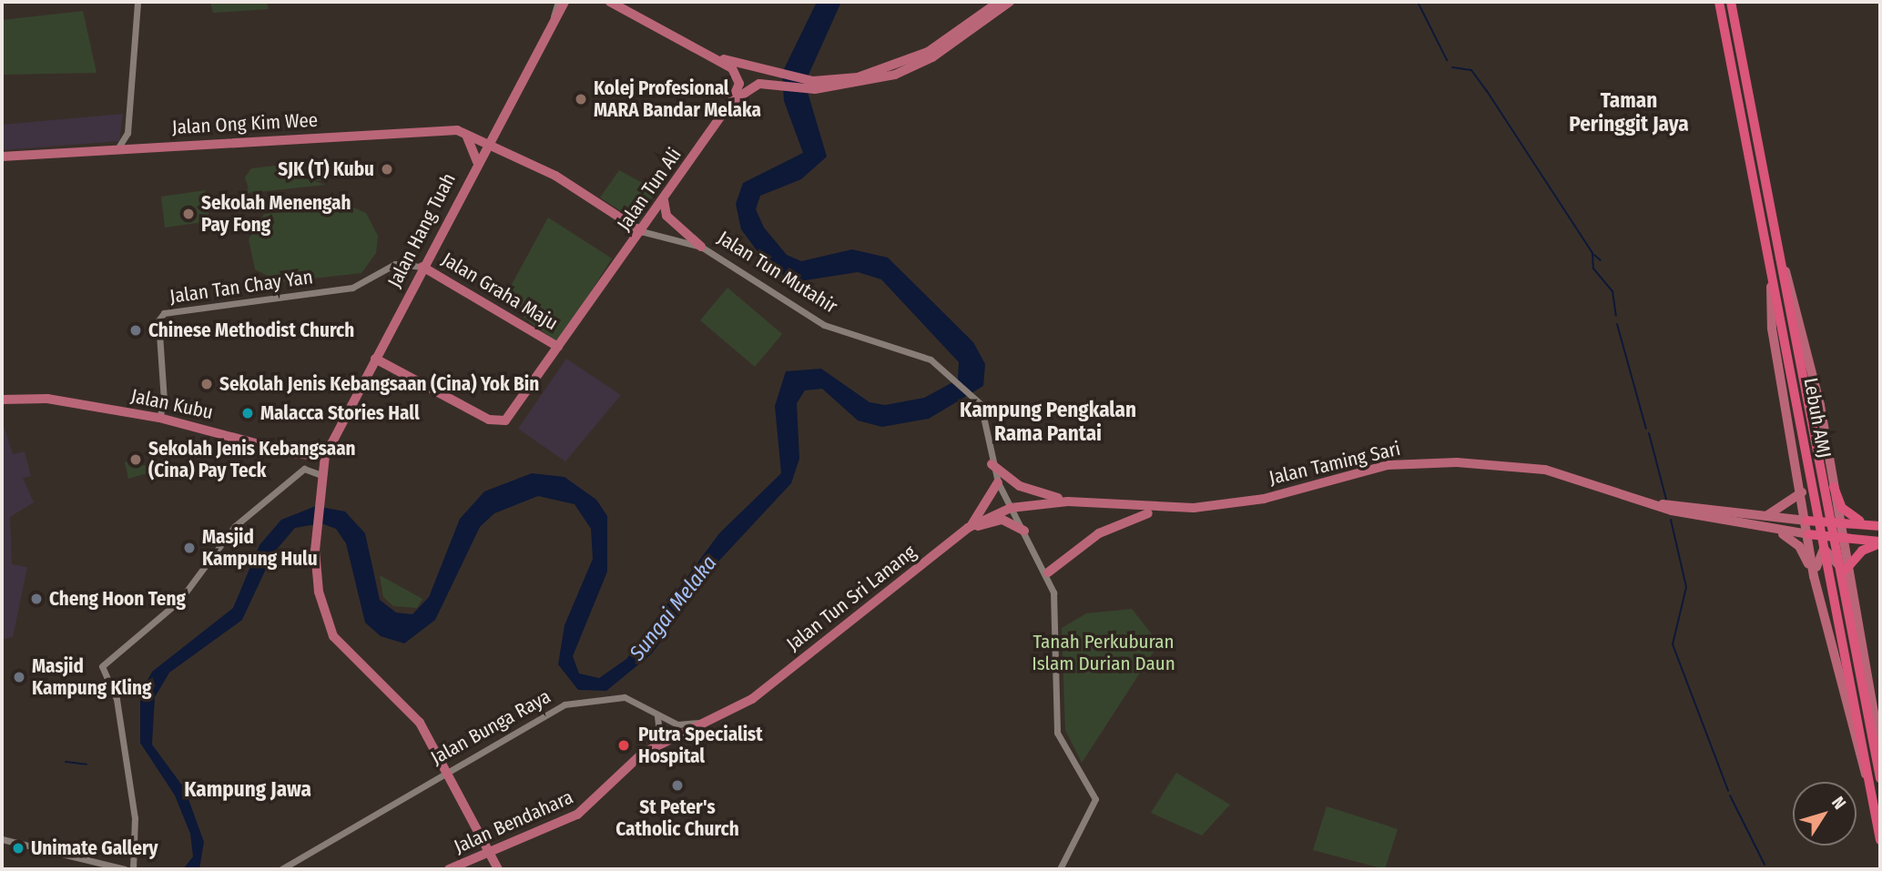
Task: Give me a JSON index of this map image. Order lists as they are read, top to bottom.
{
  "streets": {
    "highway": ["Lebuh AMJ"],
    "main road": [
      "Jalan Ong Kim Wee",
      "Jalan Tun Ali",
      "Jalan Hang Tuah",
      "Jalan Tun Mutahir",
      "Jalan Graha Maju",
      "Jalan Kubu",
      "Jalan Taming Sari",
      "Jalan Tun Sri Lanang",
      "Jalan Bendahara"
    ],
    "street": ["Jalan Tan Chay Yan", "Jalan Bunga Raya"]
  },
  "crossings": [
    ["Jalan Ong Kim Wee", "Jalan Hang Tuah"],
    ["Jalan Ong Kim Wee", "Jalan Tun Mutahir"],
    ["Jalan Tun Ali", "Jalan Hang Tuah"],
    ["Jalan Tun Ali", "Jalan Tun Mutahir"],
    ["Jalan Tun Ali", "Jalan Graha Maju"],
    ["Jalan Hang Tuah", "Jalan Tun Mutahir"],
    ["Jalan Hang Tuah", "Jalan Tan Chay Yan"],
    ["Jalan Hang Tuah", "Jalan Graha Maju"],
    ["Jalan Hang Tuah", "Jalan Kubu"],
    ["Jalan Hang Tuah", "Jalan Bunga Raya"],
    ["Jalan Hang Tuah", "Jalan Bendahara"],
    ["Jalan Tun Mutahir", "Jalan Taming Sari"],
    ["Jalan Tun Mutahir", "Jalan Tun Sri Lanang"],
    ["Jalan Tan Chay Yan", "Jalan Graha Maju"],
    ["Jalan Tan Chay Yan", "Jalan Kubu"],
    ["Jalan Taming Sari", "Jalan Tun Sri Lanang"],
    ["Jalan Tun Sri Lanang", "Jalan Bunga Raya"],
    ["Jalan Tun Sri Lanang", "Jalan Bendahara"]
  ],
  "districts": ["Taman Peringgit Jaya", "Kampung Pengkalan Rama Pantai", "Kampung Jawa"],
  "water": ["Sungai Melaka"],
  "parks": ["Tanah Perkuburan Islam Durian Daun"],
  "places": [
    "Kolej Profesional MARA Bandar Melaka",
    "SJK (T) Kubu",
    "Sekolah Menengah Pay Fong",
    "Chinese Methodist Church",
    "Sekolah Jenis Kebangsaan (Cina) Yok Bin",
    "Malacca Stories Hall",
    "Sekolah Jenis Kebangsaan (Cina) Pay Teck",
    "Masjid Kampung Hulu",
    "Cheng Hoon Teng",
    "Masjid Kampung Kling",
    "Putra Specialist Hospital",
    "St Peter's Catholic Church",
    "Unimate Gallery"
  ],
  "north": "top right"
}
